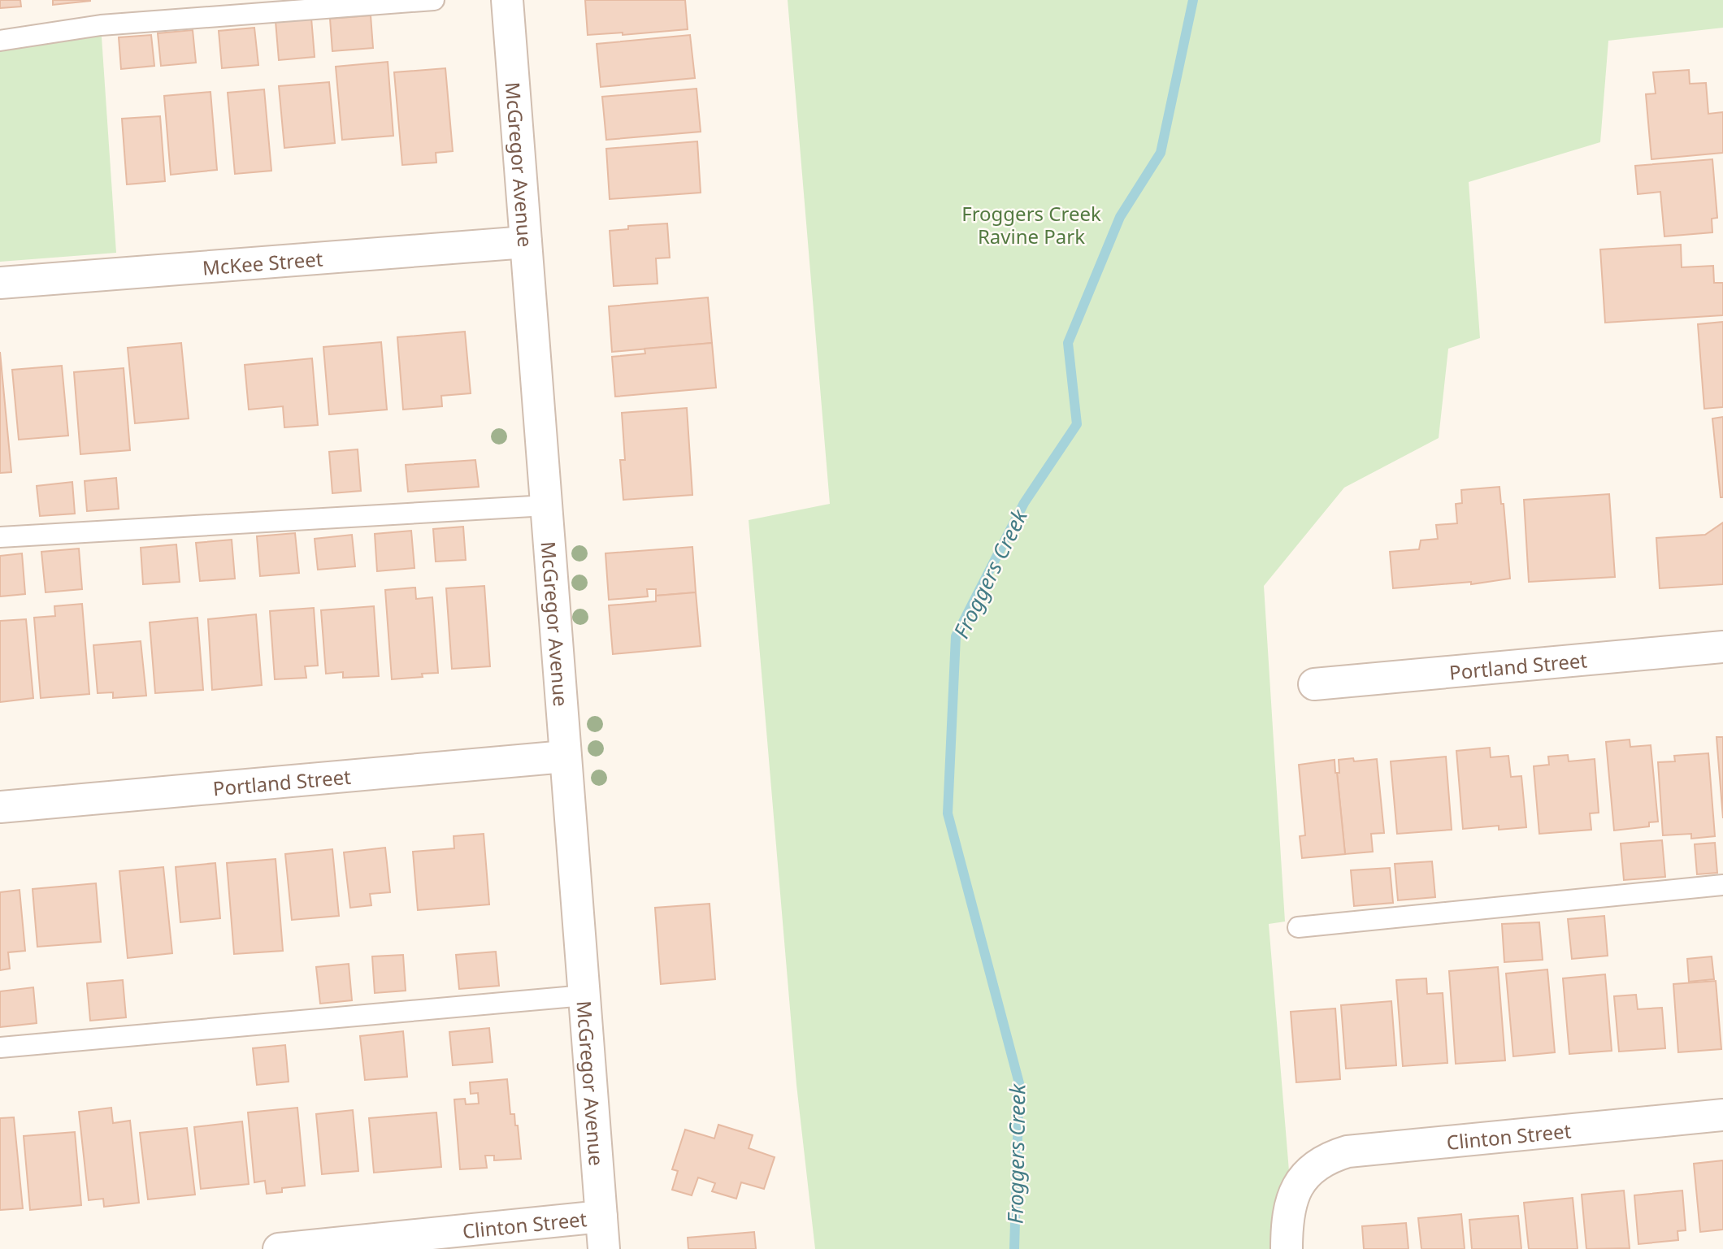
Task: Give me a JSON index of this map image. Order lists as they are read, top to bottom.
{
  "streets": {
    "street": [
      "McGregor Avenue",
      "McKee Street",
      "Portland Street",
      "Clinton Street"
    ]
  },
  "crossings": [
    ["McGregor Avenue", "McKee Street"],
    ["McGregor Avenue", "Portland Street"],
    ["McGregor Avenue", "Clinton Street"]
  ],
  "water": ["Froggers Creek"],
  "parks": ["Froggers Creek Ravine Park"]
}
